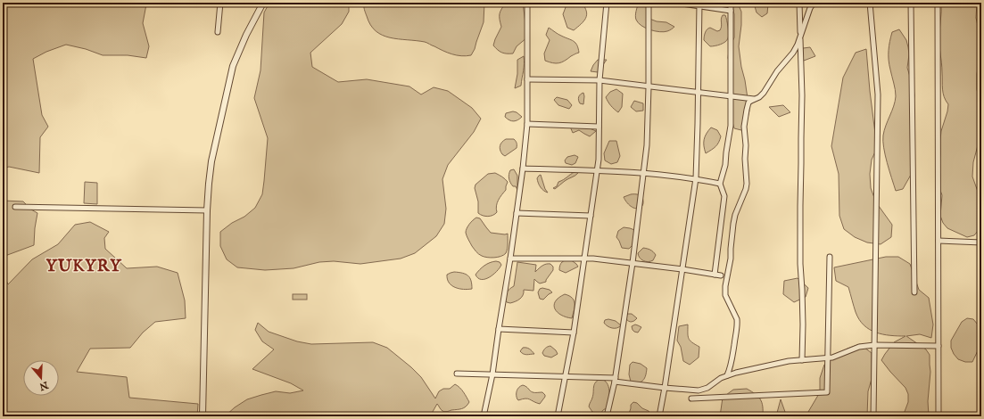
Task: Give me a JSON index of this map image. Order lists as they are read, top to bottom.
{
  "districts": ["YUKYRY"],
  "north": "bottom"
}
